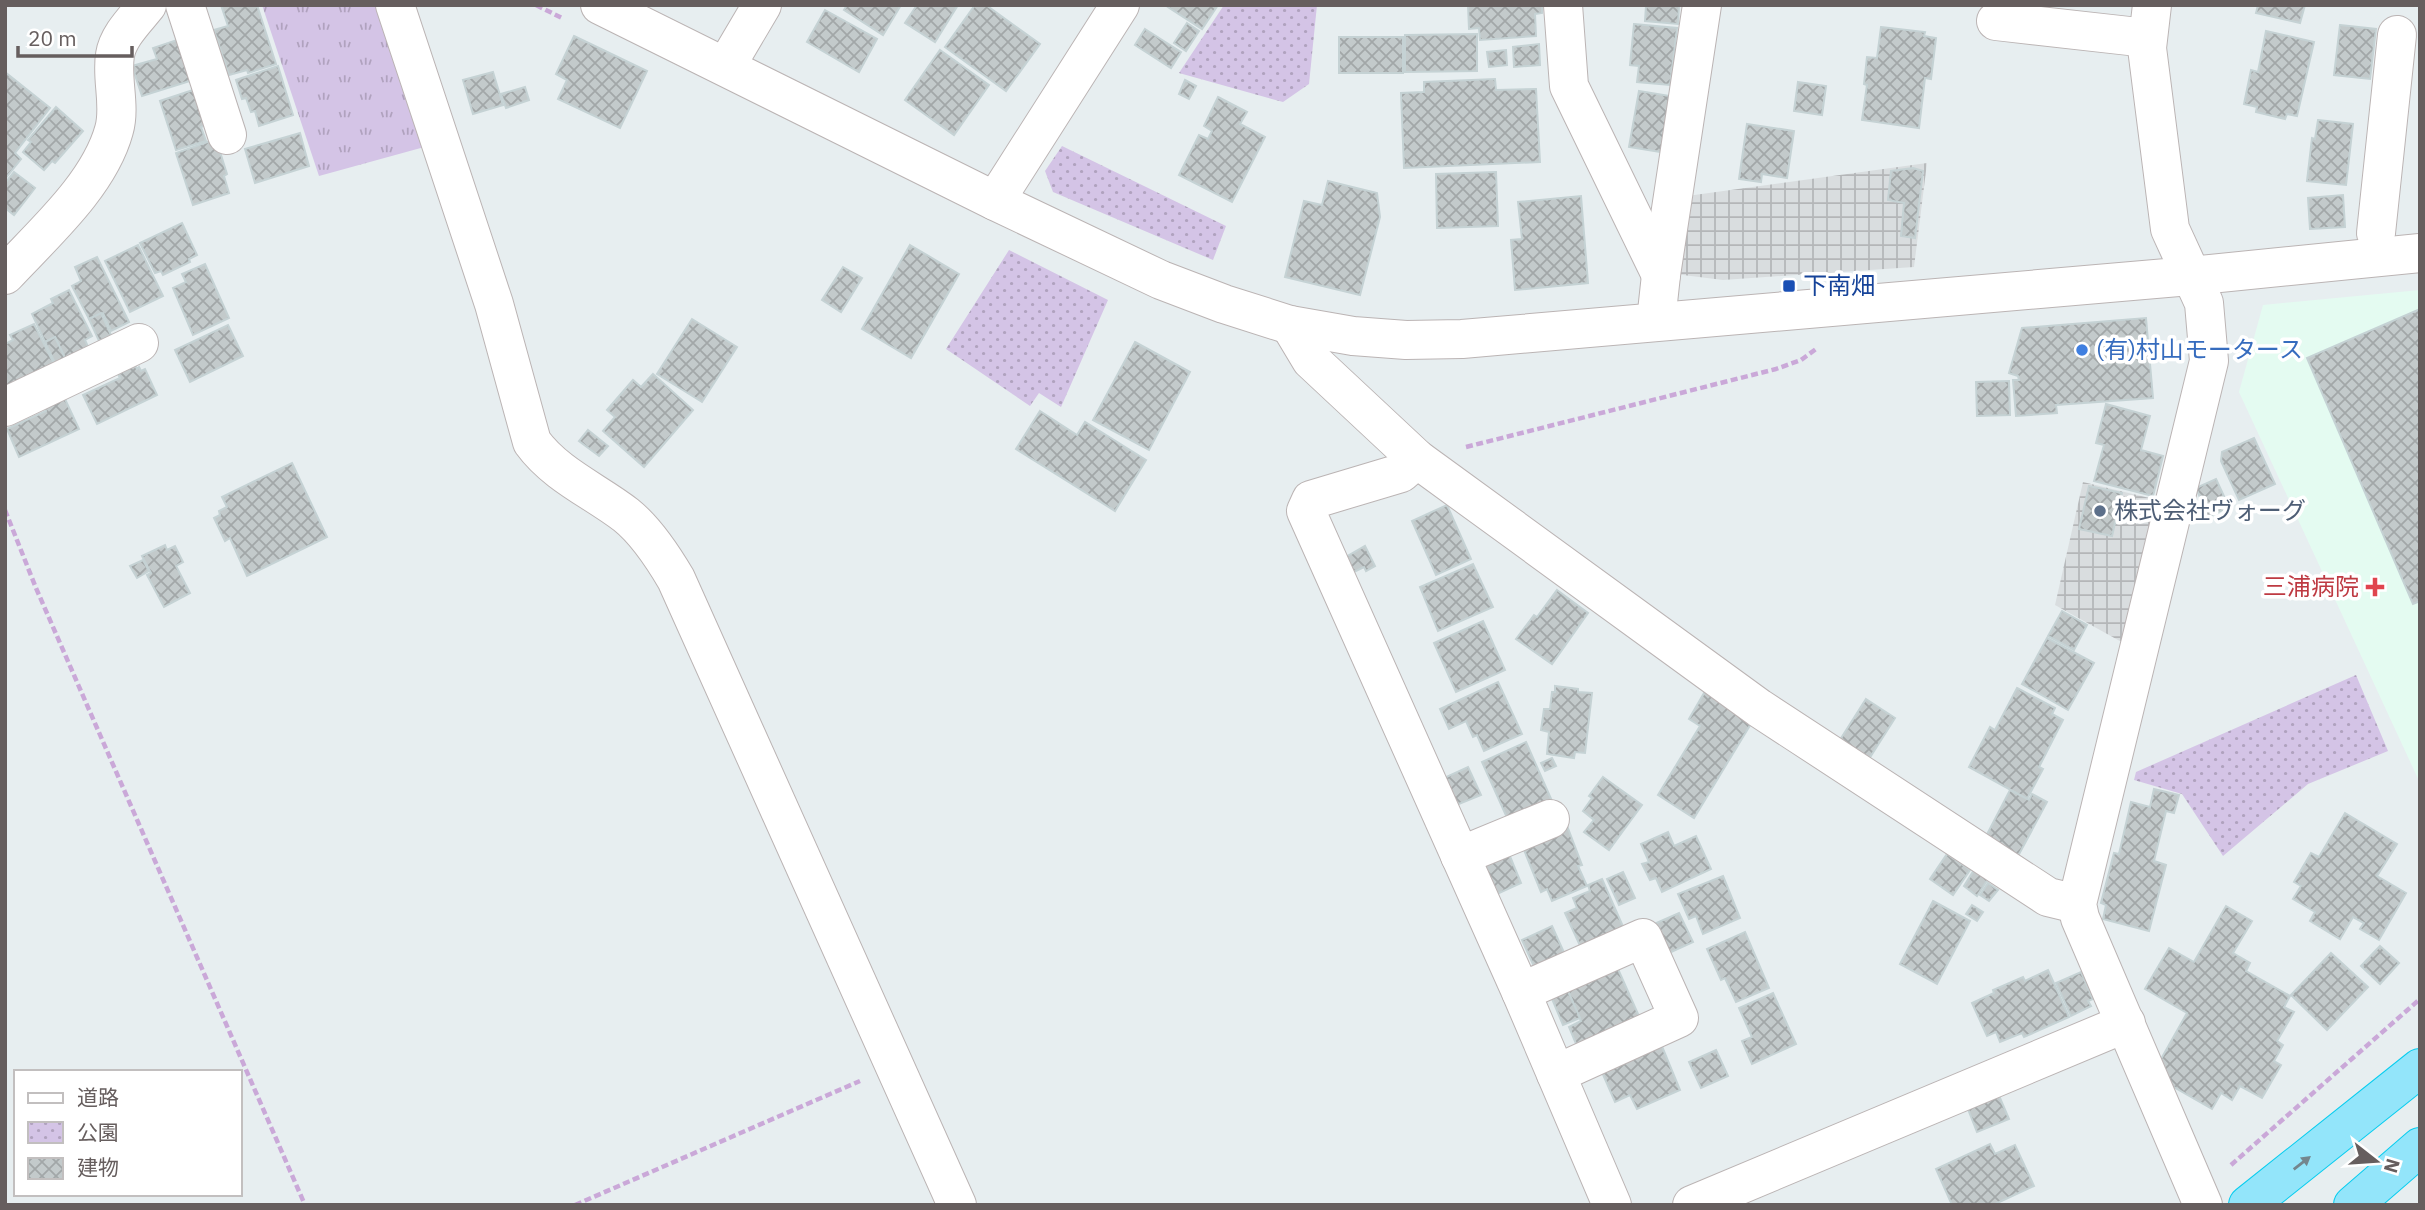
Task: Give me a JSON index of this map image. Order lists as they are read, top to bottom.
{
  "places": {
    "transit": ["下南畑"],
    "other": ["(有)村山モータース", "株式会社ヴォーグ"],
    "health": ["三浦病院"]
  },
  "legend": ["道路", "公園", "建物"],
  "scale_bar": "20 m",
  "north": "right"
}
